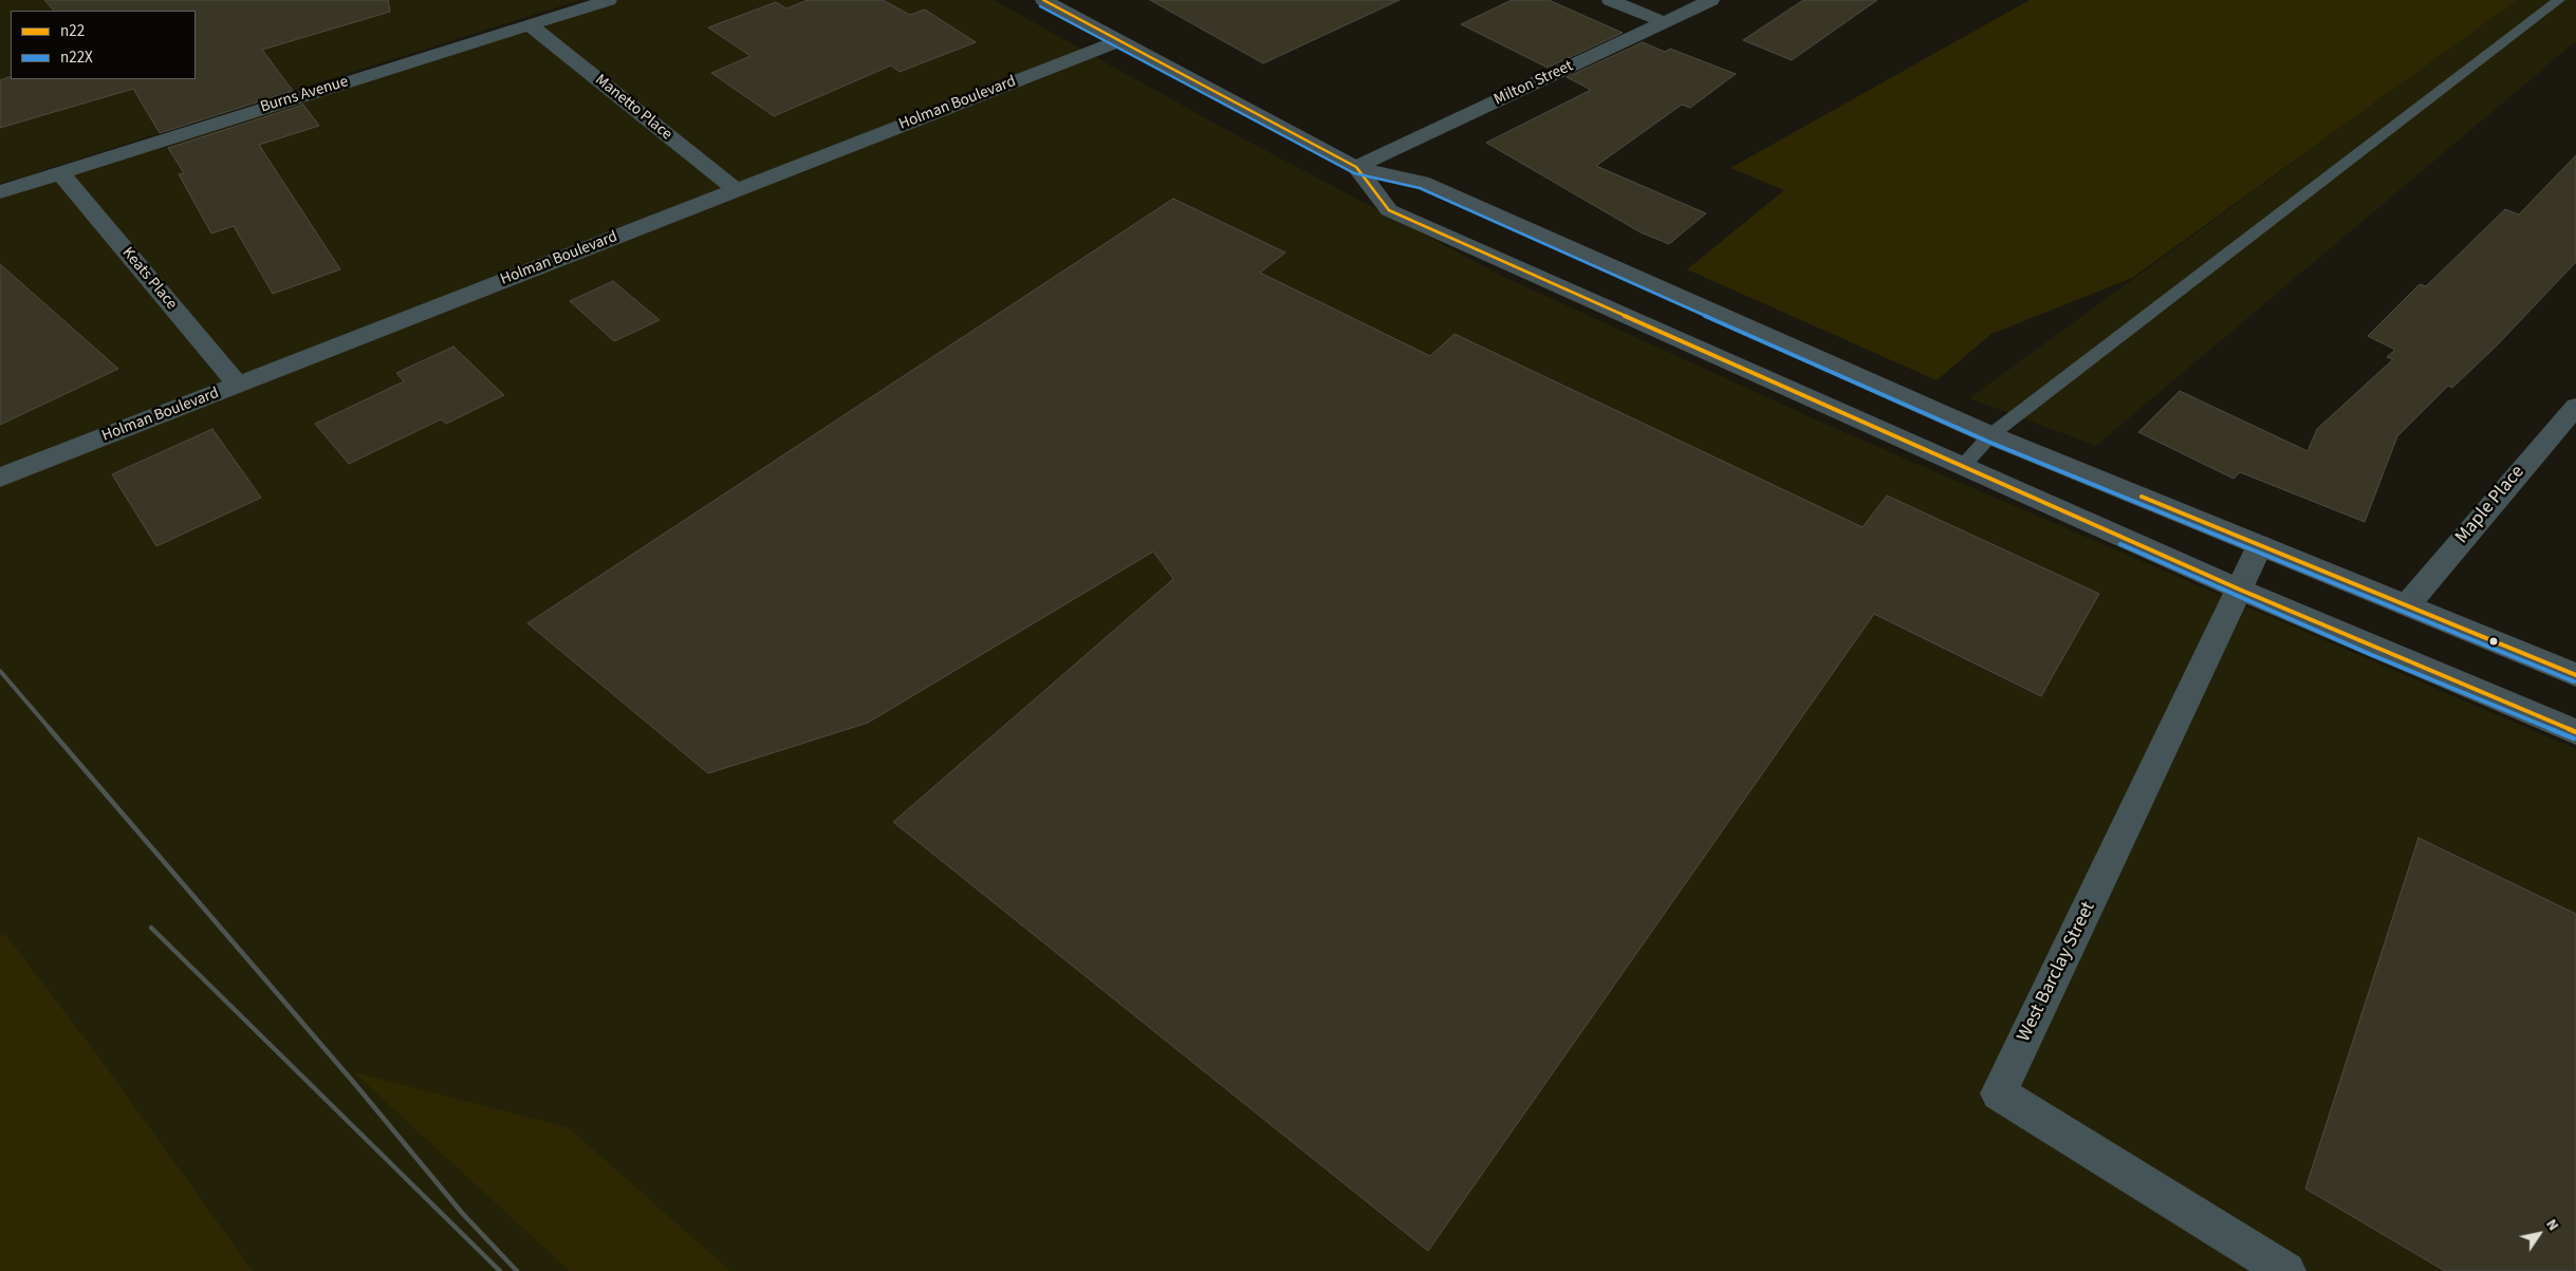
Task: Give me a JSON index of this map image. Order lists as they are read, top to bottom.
{
  "streets": {
    "street": [
      "Milton Street",
      "Burns Avenue",
      "Holman Boulevard",
      "Manetto Place",
      "Keats Place",
      "Maple Place",
      "West Barclay Street"
    ]
  },
  "crossings": [
    ["Burns Avenue", "Manetto Place"],
    ["Burns Avenue", "Keats Place"],
    ["Holman Boulevard", "Manetto Place"],
    ["Holman Boulevard", "Keats Place"]
  ],
  "lines": ["transit line n22", "transit line n22X"],
  "legend": ["n22", "n22X"],
  "north": "top right"
}
